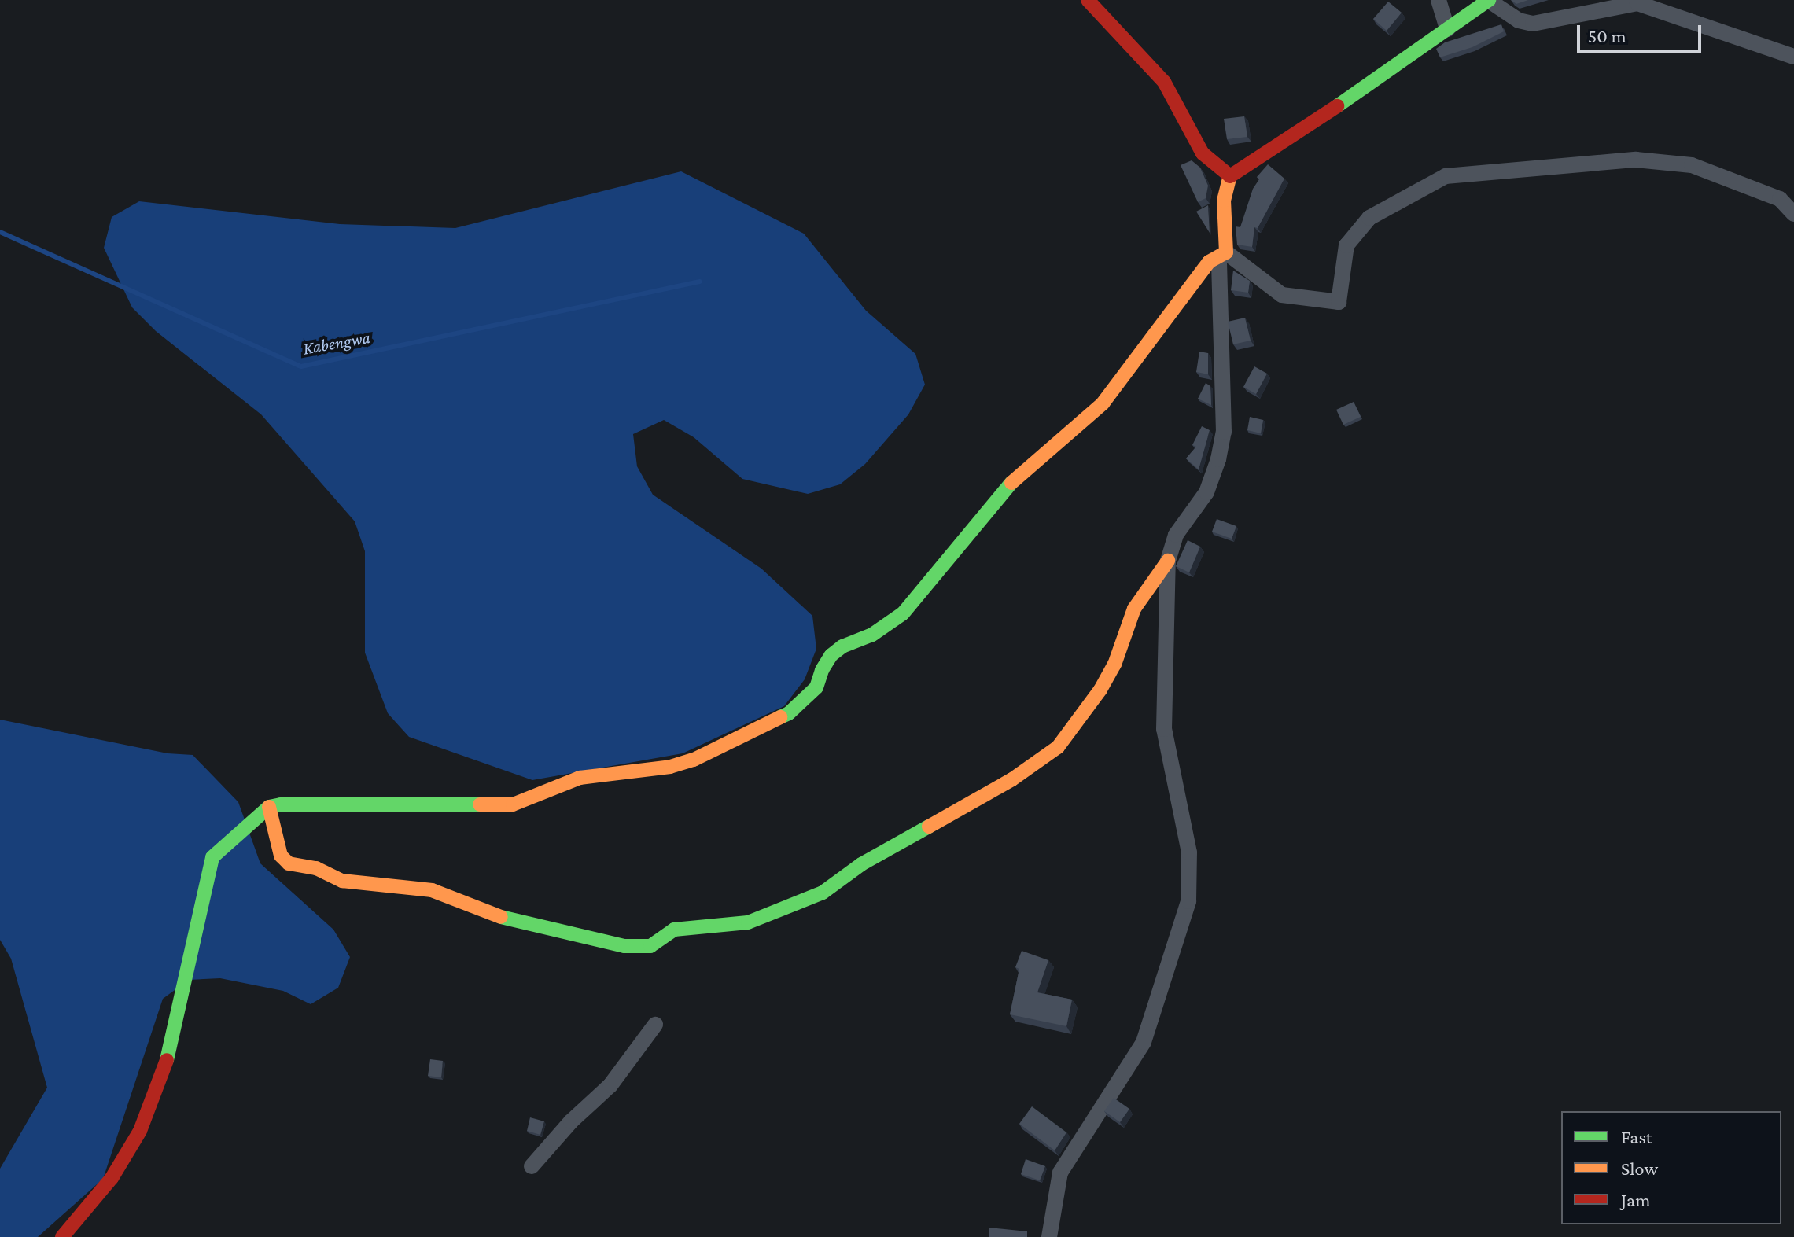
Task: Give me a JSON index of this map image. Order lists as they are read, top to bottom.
{
  "water": ["Kabengwa"],
  "legend": ["Fast", "Slow", "Jam"],
  "scale_bar": "50 m"
}
